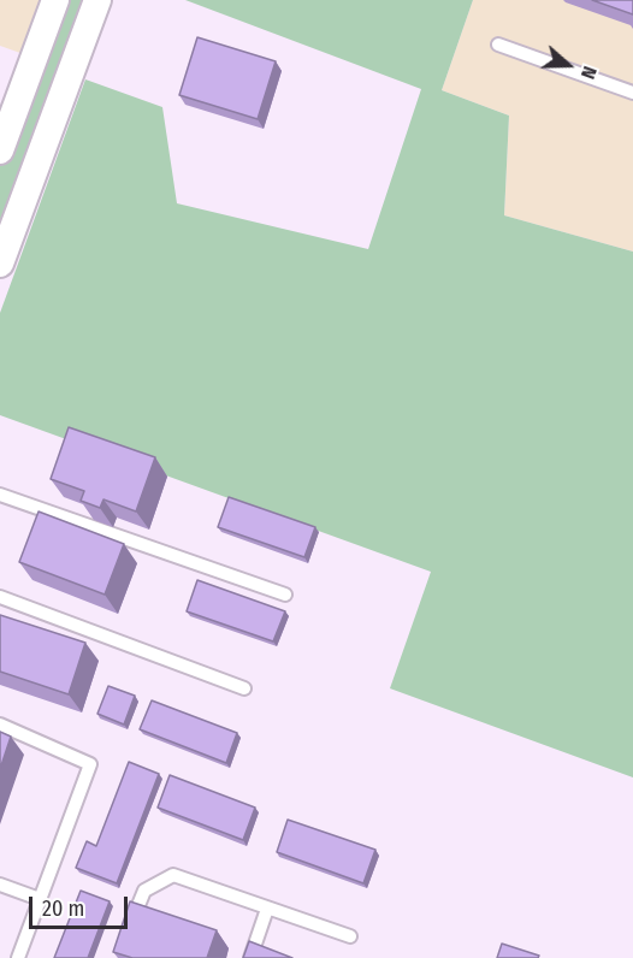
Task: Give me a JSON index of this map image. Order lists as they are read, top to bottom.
{
  "scale_bar": "20 m",
  "north": "right"
}
